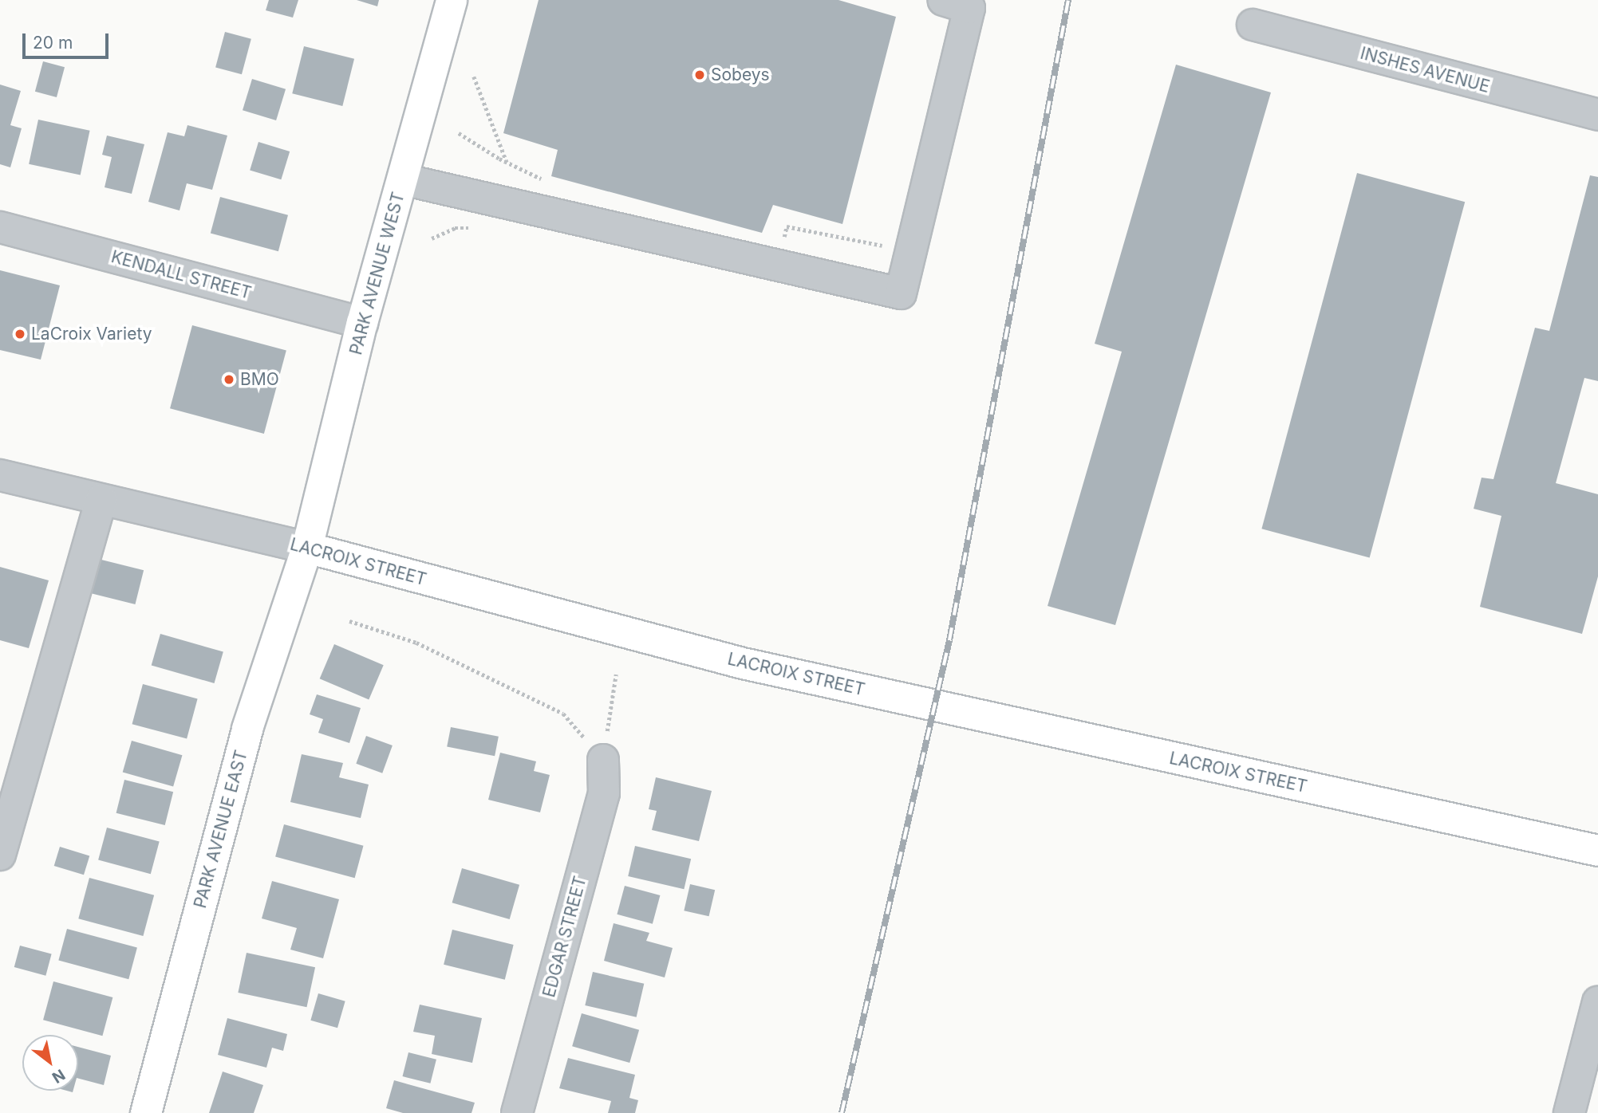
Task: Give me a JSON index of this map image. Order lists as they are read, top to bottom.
{
  "streets": {
    "main road": ["PARK AVENUE WEST", "LACROIX STREET", "PARK AVENUE EAST"],
    "street": ["INSHES AVENUE", "KENDALL STREET", "EDGAR STREET"]
  },
  "crossings": [
    ["PARK AVENUE WEST", "KENDALL STREET"],
    ["PARK AVENUE WEST", "LACROIX STREET"],
    ["PARK AVENUE WEST", "PARK AVENUE EAST"],
    ["LACROIX STREET", "PARK AVENUE EAST"]
  ],
  "places": ["Sobeys", "LaCroix Variety", "BMO"],
  "scale_bar": "20 m",
  "north": "bottom right"
}
